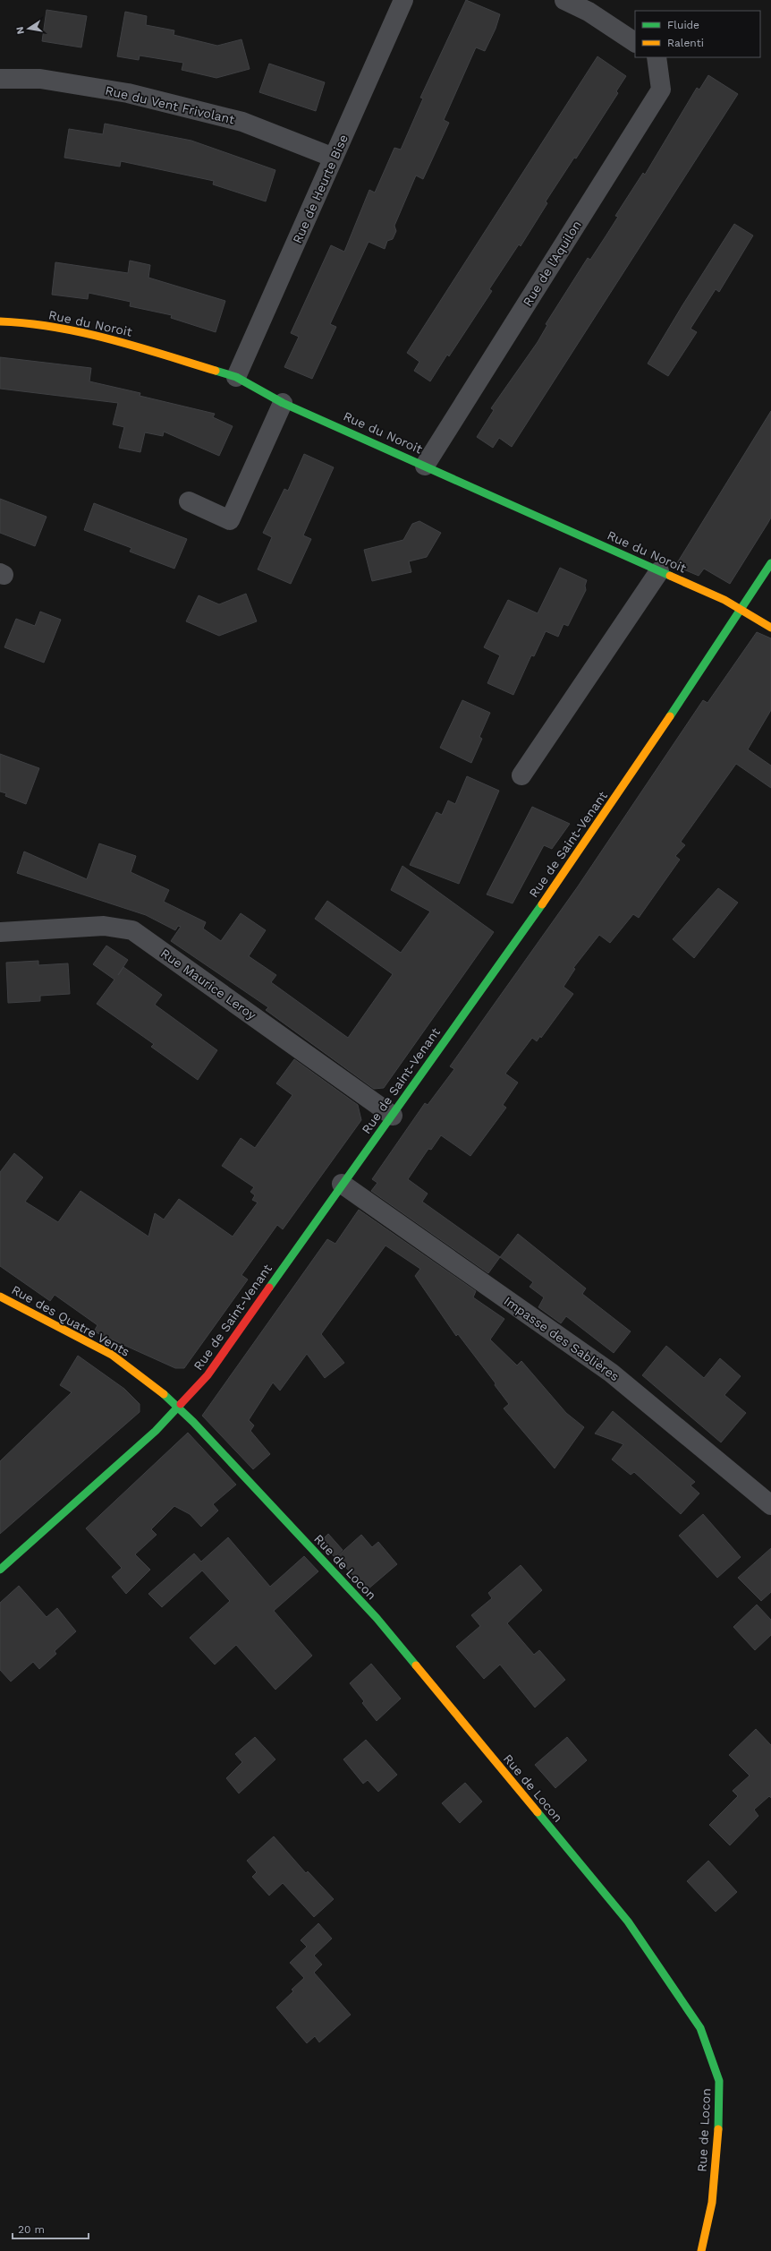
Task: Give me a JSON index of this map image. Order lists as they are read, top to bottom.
{
  "streets": {
    "street": [
      "Rue du Vent Frivolant",
      "Rue de Heurte Bise",
      "Rue de l'Aquilon",
      "Rue du Noroit",
      "Rue de Saint-Venant",
      "Rue Maurice Leroy",
      "Rue des Quatre Vents",
      "Impasse des Sablières",
      "Rue de Locon"
    ]
  },
  "crossings": [
    ["Rue du Vent Frivolant", "Rue de Heurte Bise"],
    ["Rue de Heurte Bise", "Rue du Noroit"],
    ["Rue de l'Aquilon", "Rue du Noroit"],
    ["Rue du Noroit", "Rue de Saint-Venant"],
    ["Rue de Saint-Venant", "Rue Maurice Leroy"],
    ["Rue de Saint-Venant", "Rue des Quatre Vents"],
    ["Rue de Saint-Venant", "Impasse des Sablières"],
    ["Rue de Saint-Venant", "Rue de Locon"],
    ["Rue des Quatre Vents", "Rue de Locon"]
  ],
  "legend": ["Fluide", "Ralenti"],
  "scale_bar": "20 m",
  "north": "left"
}
